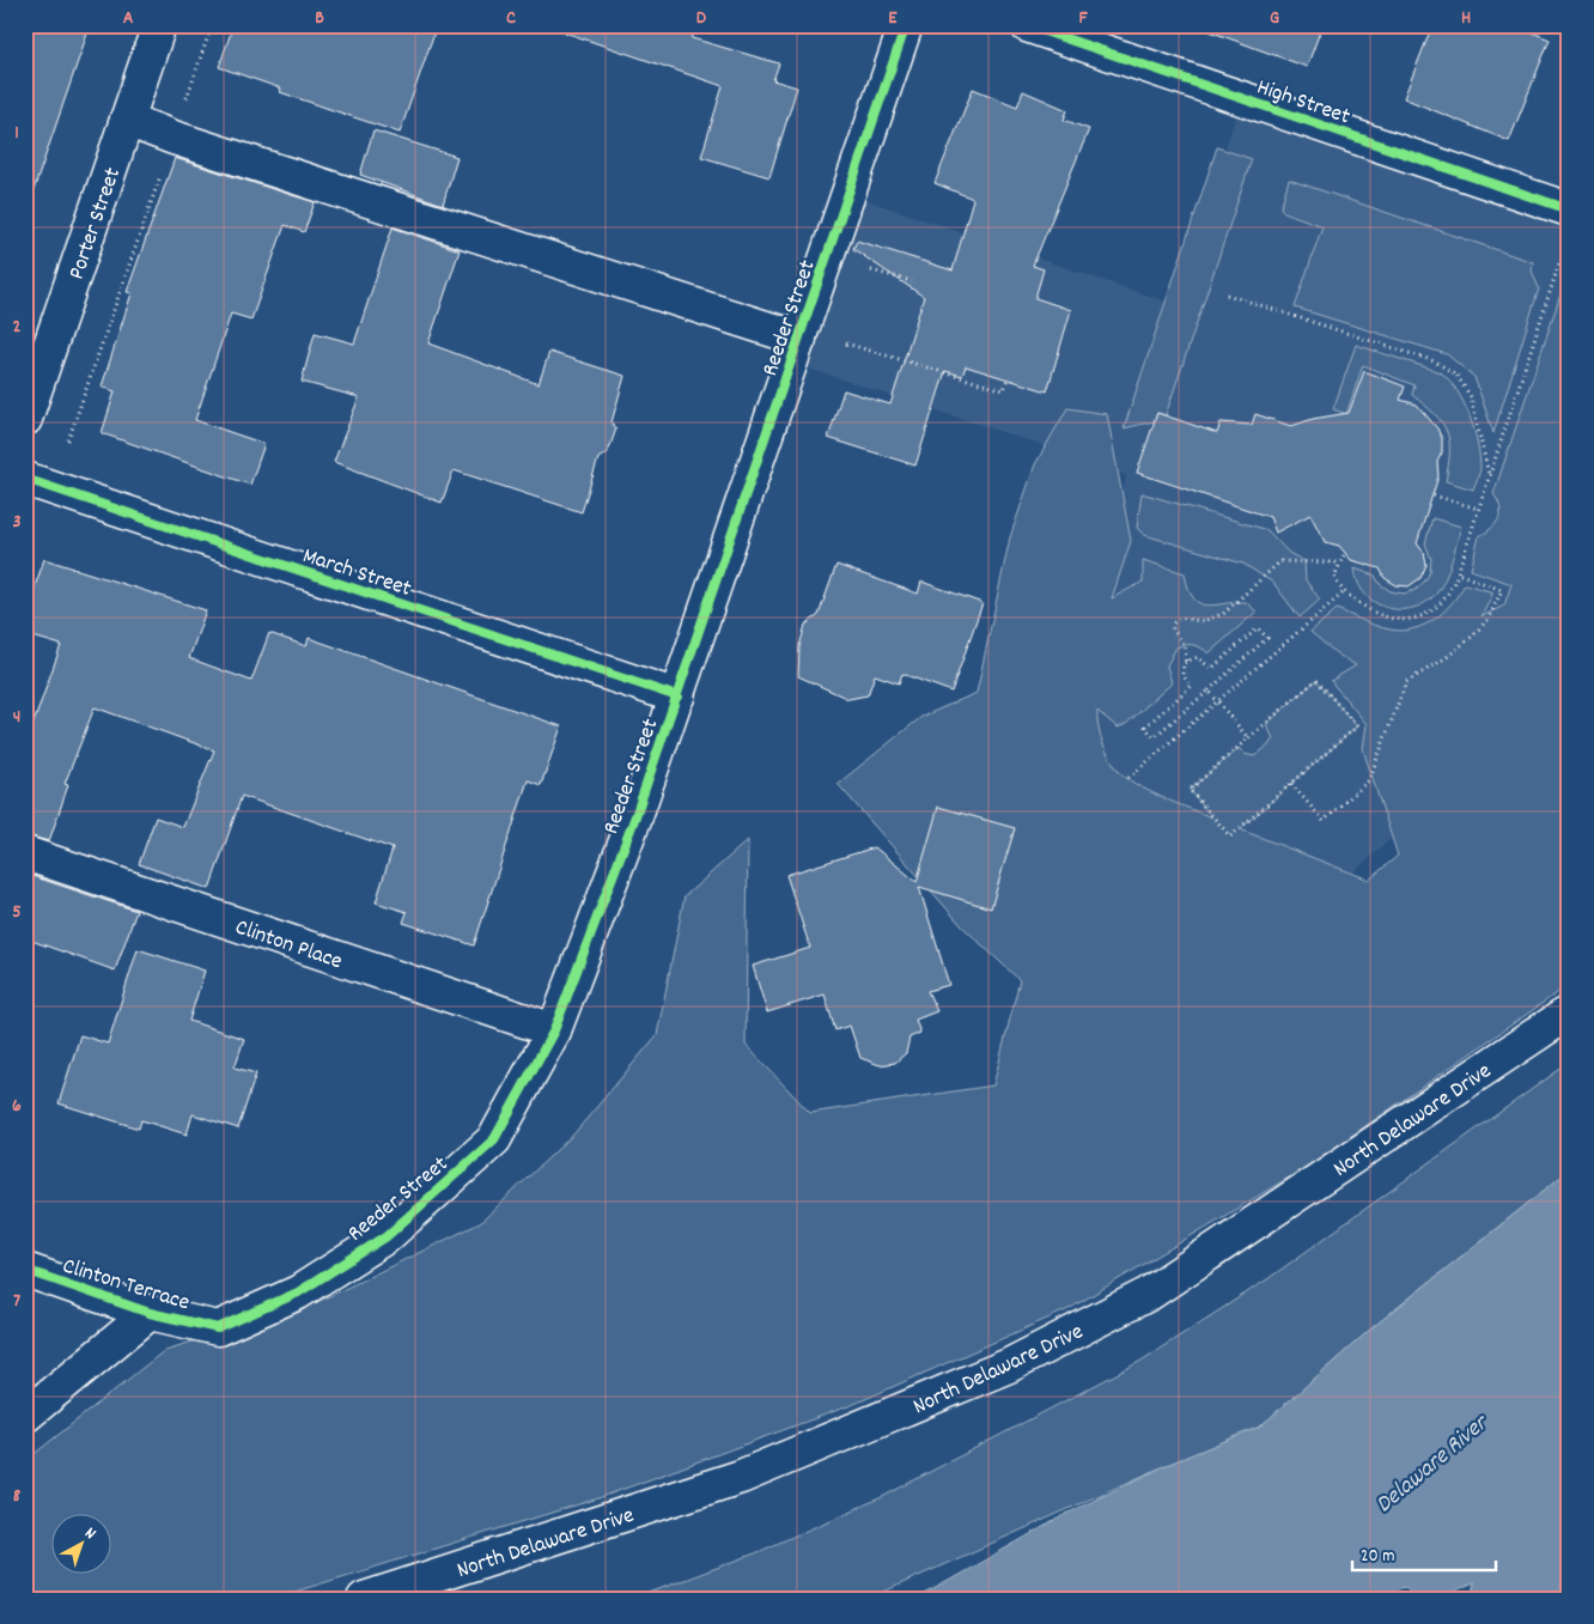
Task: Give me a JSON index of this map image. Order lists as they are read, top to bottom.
{
  "streets": {
    "street": [
      "High Street",
      "Porter Street",
      "Reeder Street",
      "March Street",
      "Clinton Place",
      "North Delaware Drive",
      "Clinton Terrace"
    ]
  },
  "crossings": [
    ["Reeder Street", "March Street"],
    ["Reeder Street", "Clinton Place"],
    ["Reeder Street", "Clinton Terrace"]
  ],
  "water": ["Delaware River"],
  "scale_bar": "20 m",
  "north": "top right",
  "grid": {
    "columns": [
      "A",
      "B",
      "C",
      "D",
      "E",
      "F",
      "G",
      "H"
    ],
    "rows": [
      "1",
      "2",
      "3",
      "4",
      "5",
      "6",
      "7",
      "8"
    ]
  }
}
